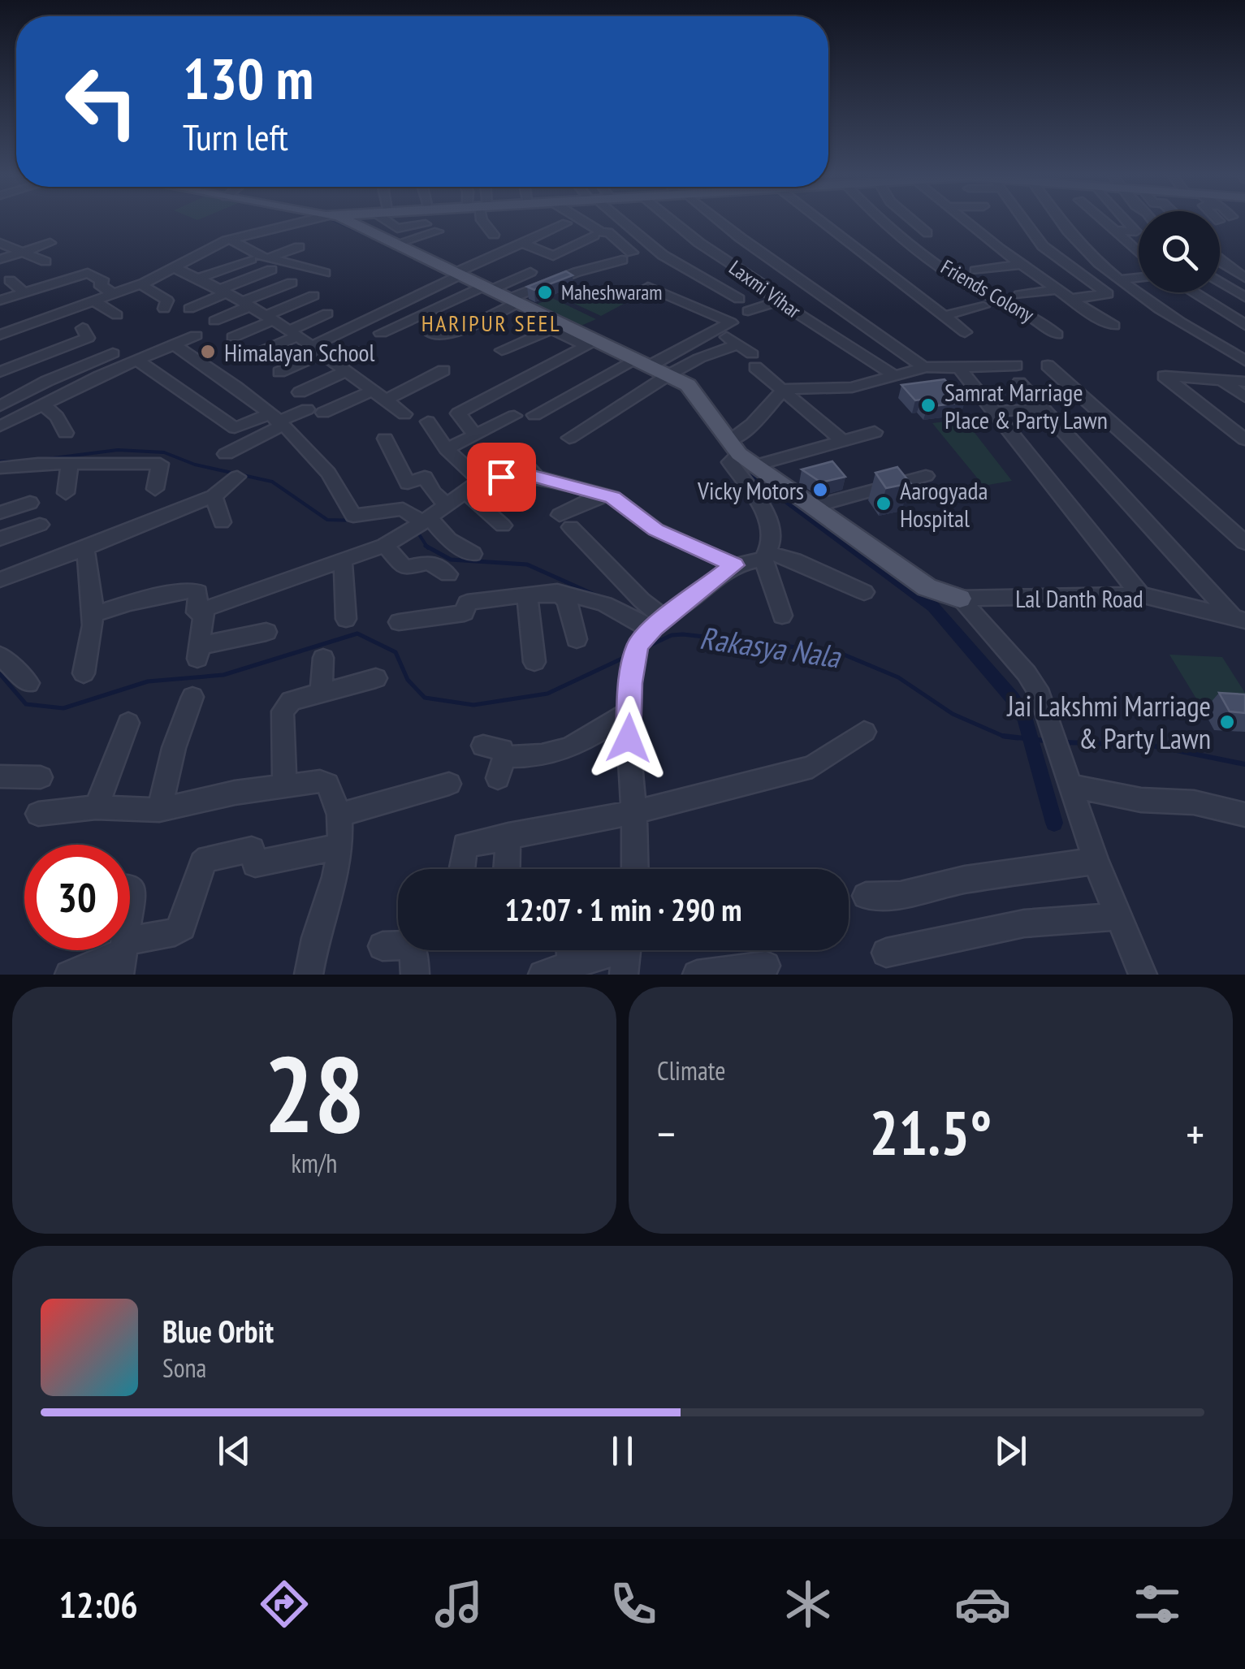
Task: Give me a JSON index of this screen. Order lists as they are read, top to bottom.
{
  "streets": {
    "street": ["Laxmi Vihar", "Friends Colony", "Lal Danth Road"]
  },
  "districts": ["HARIPUR SEEL"],
  "water": ["Rakasya Nala"],
  "places": [
    "Maheshwaram",
    "Himalayan School",
    "Samrat Marriage Place & Party Lawn",
    "Vicky Motors",
    "Aarogyada Hospital",
    "Jai Lakshmi Marriage & Party Lawn"
  ],
  "page": {
    "turn": ["130 m", "Turn left"],
    "limit": "30",
    "trip": "12:07 · 1 min · 290 m",
    "tile": [
      ["28", "km/h"],
      "Climate"
    ],
    "heat": ["−", "21.5°", "+"],
    "song": ["Blue Orbit", "Sona"],
    "tabs": "12:06"
  }
}
